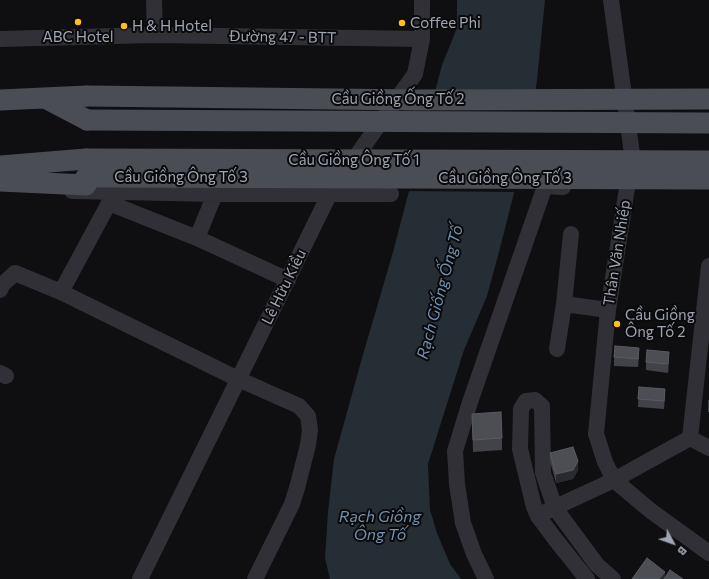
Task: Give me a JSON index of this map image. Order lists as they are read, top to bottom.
{
  "streets": {
    "main road": ["Cầu Giồng Ống Tố 2", "Cầu Giồng Ông Tố 1", "Cầu Giồng Ông Tố 3"],
    "street": ["Đường 47 - BTT", "Thân Văn Nhiếp", "Lê Hữu Kiều"]
  },
  "crossings": [
    ["Đường 47 - BTT", "Lê Hữu Kiều"],
    ["Cầu Giồng Ông Tố 1", "Cầu Giồng Ông Tố 3"]
  ],
  "water": ["Rạch Giống Ống Tố", "Rạch Giồng Ông Tố"],
  "places": [
    "ABC Hotel",
    "Coffee Phi",
    "H & H Hotel",
    "Cầu Giồng Ông Tố 2"
  ],
  "north": "bottom right"
}
